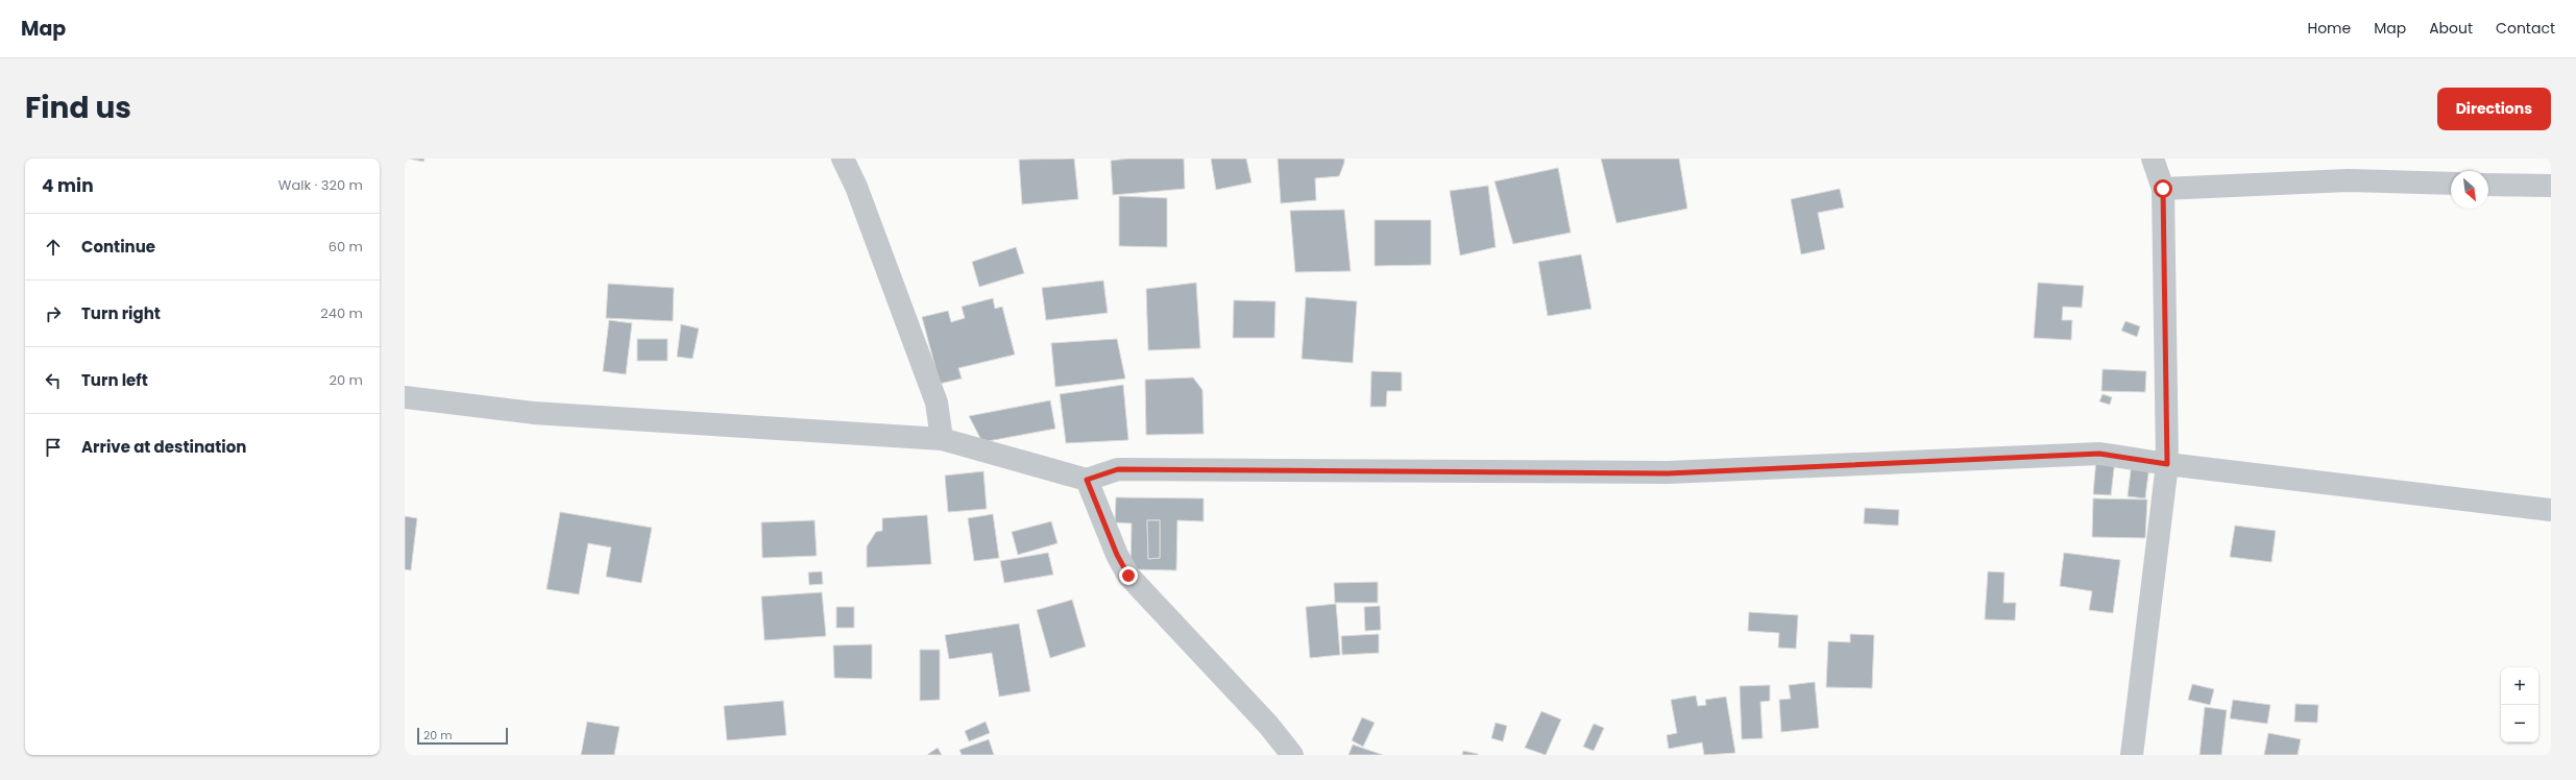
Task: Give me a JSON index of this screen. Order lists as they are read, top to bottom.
{
  "scale_bar": "20 m",
  "north": "bottom right",
  "page": {
    "header": "Map",
    "nav": [
      "Home",
      "Map",
      "About",
      "Contact"
    ],
    "title": "Find us",
    "buttons": "Directions",
    "heading": ["4 min", "Walk · 320 m"],
    "list": [
      ["Continue", "60 m"],
      ["Turn right", "240 m"],
      ["Turn left", "20 m"],
      "Arrive at destination"
    ],
    "map_buttons": ["+", "−"],
    "scale": "20 m"
  }
}
